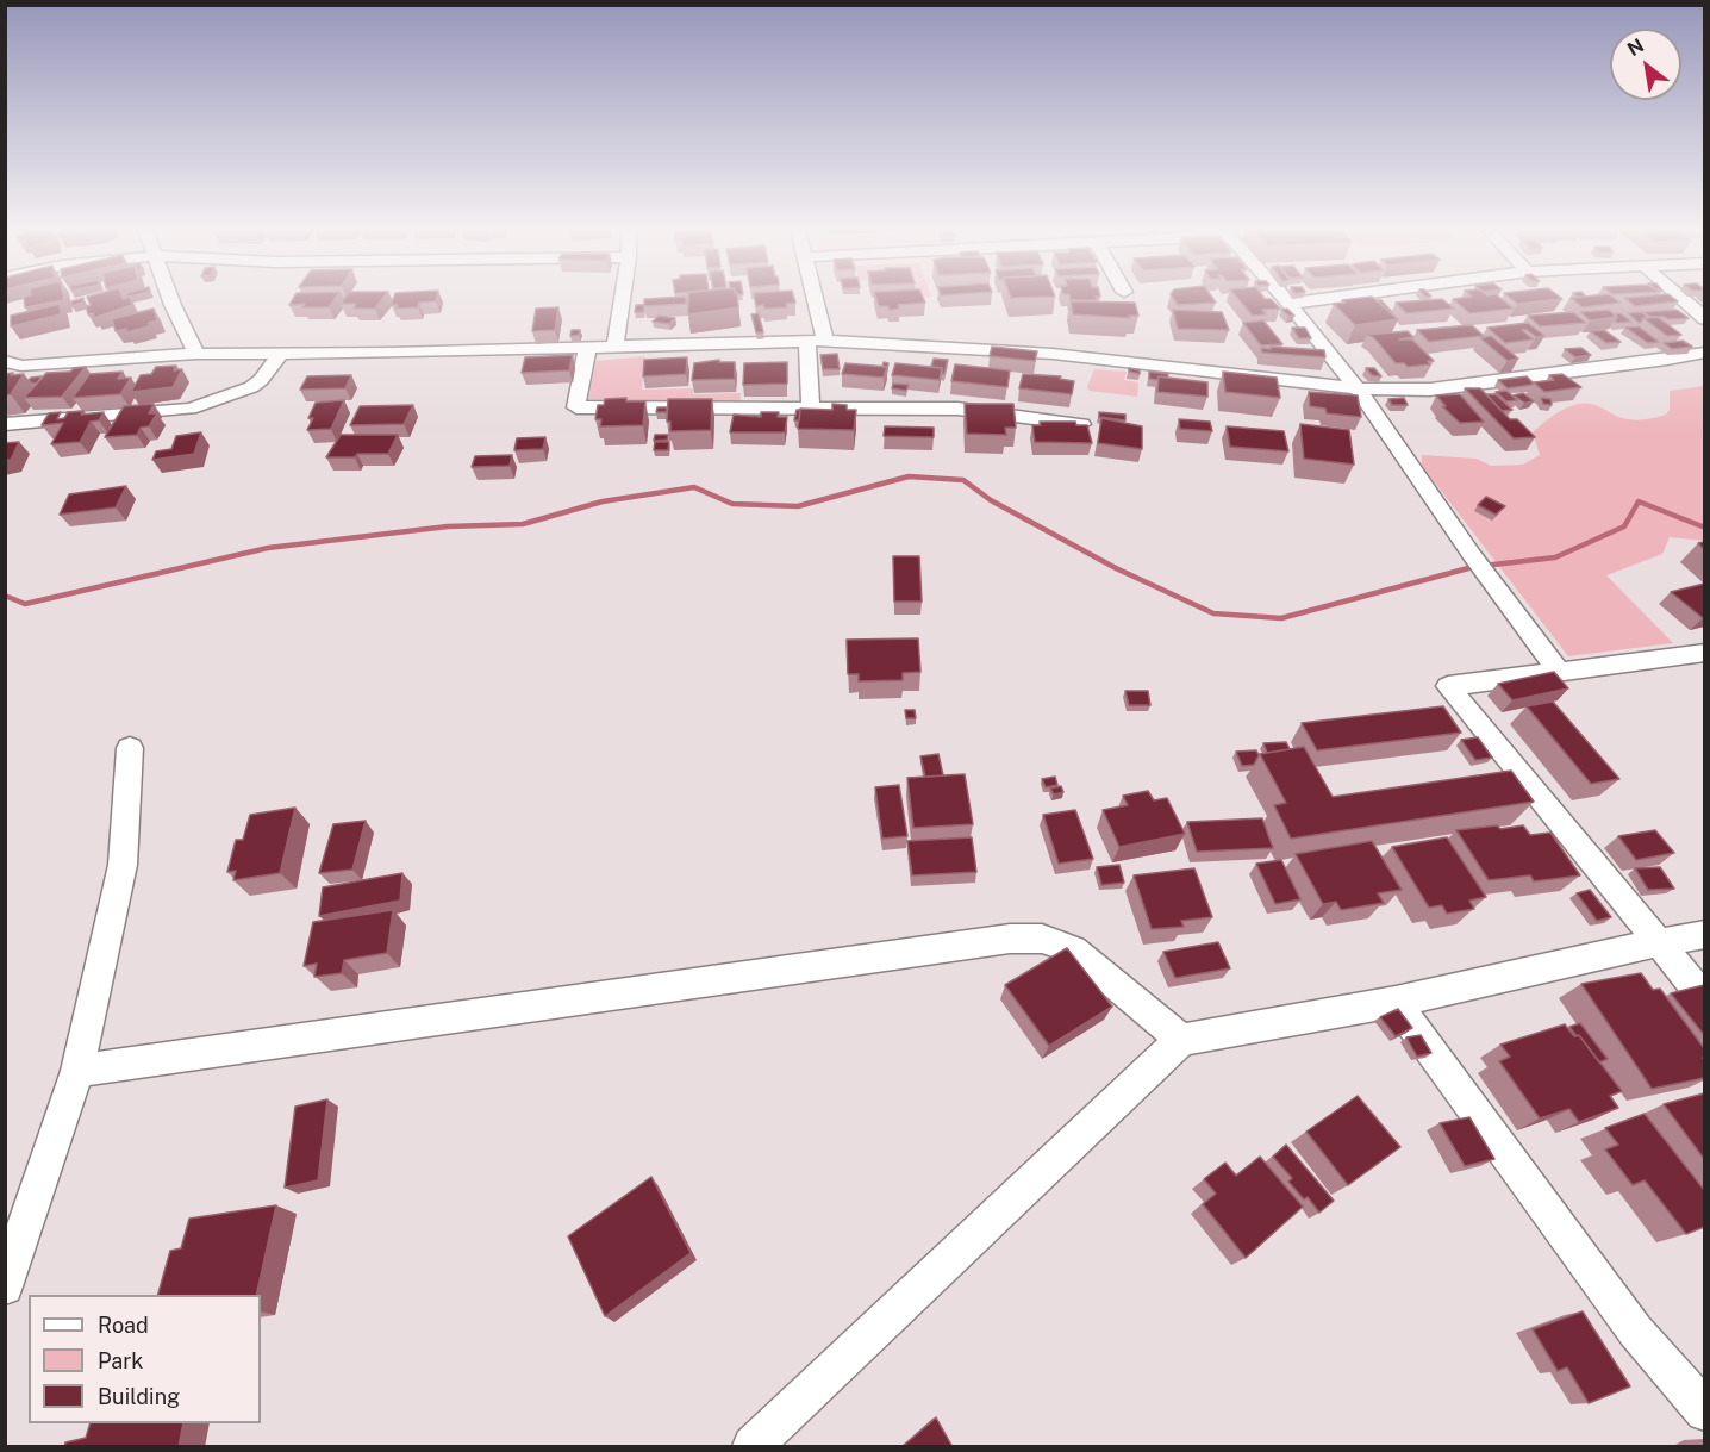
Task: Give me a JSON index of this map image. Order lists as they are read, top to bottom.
{
  "legend": ["Road", "Park", "Building"],
  "north": "top left"
}
